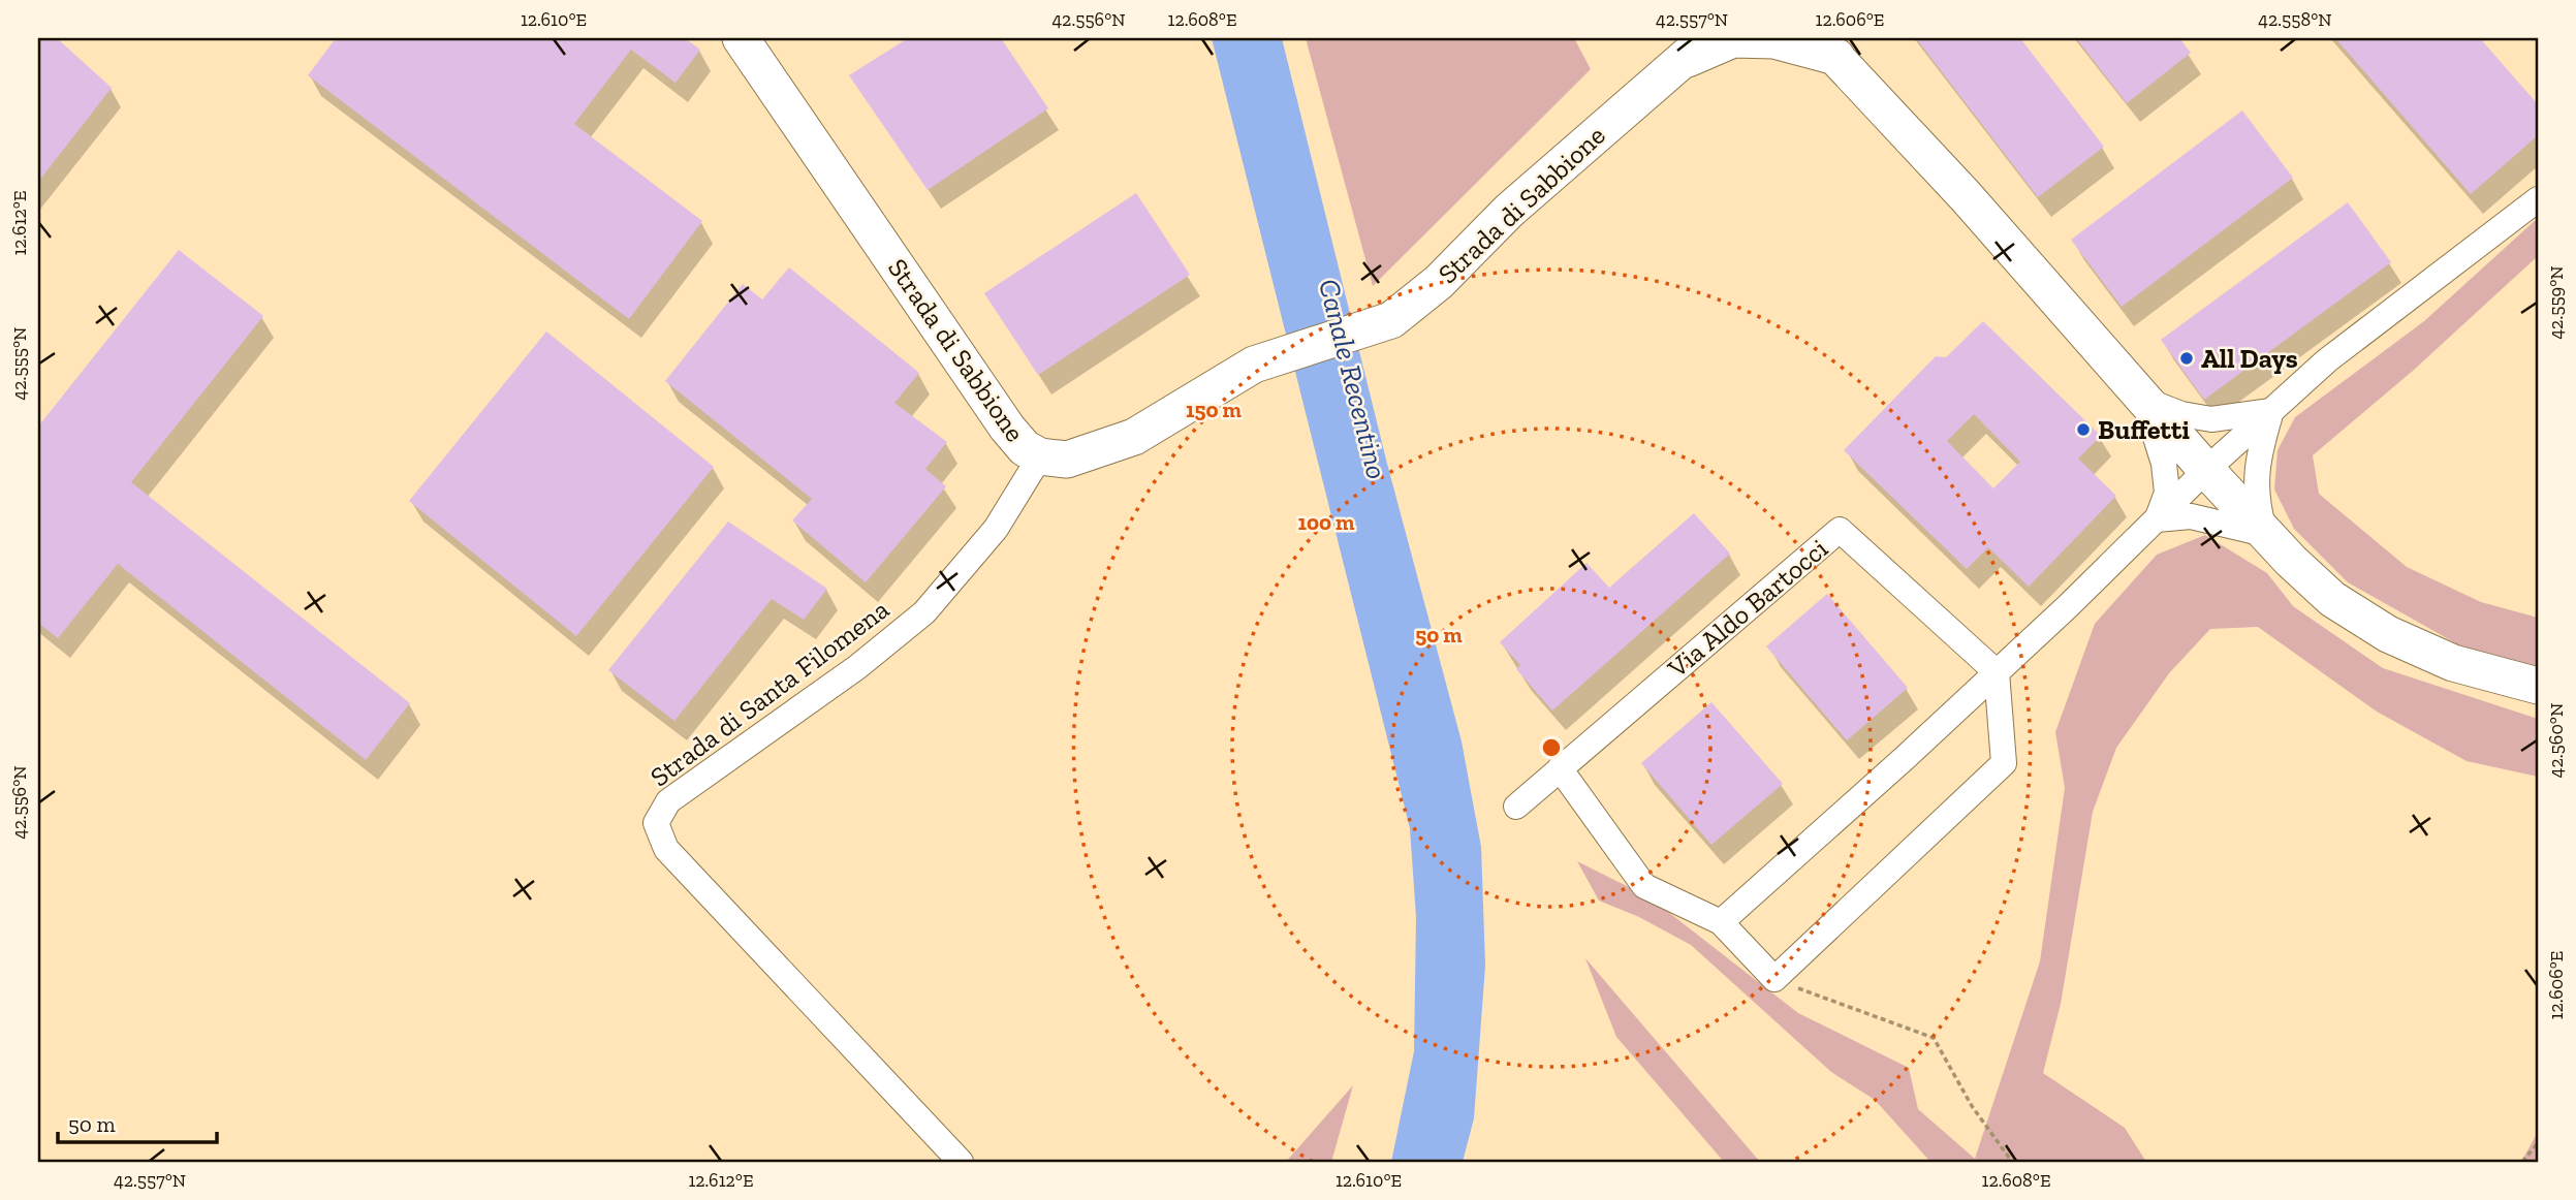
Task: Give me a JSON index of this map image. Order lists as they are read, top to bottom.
{
  "streets": {
    "main road": ["Strada di Sabbione"],
    "street": ["Via Aldo Bartocci", "Strada di Santa Filomena"]
  },
  "crossings": [
    ["Strada di Sabbione", "Strada di Santa Filomena"]
  ],
  "water": ["Canale Recentino"],
  "places": ["All Days", "Buffetti"],
  "scale_bar": "50 m",
  "coordinates": [
    "12.610°E",
    "42.556°N",
    "12.608°E",
    "42.557°N",
    "12.606°E",
    "42.558°N",
    "12.612°E",
    "42.559°N",
    "42.555°N",
    "42.560°N"
  ],
  "rings": ["150 m", "100 m", "50 m"]
}
